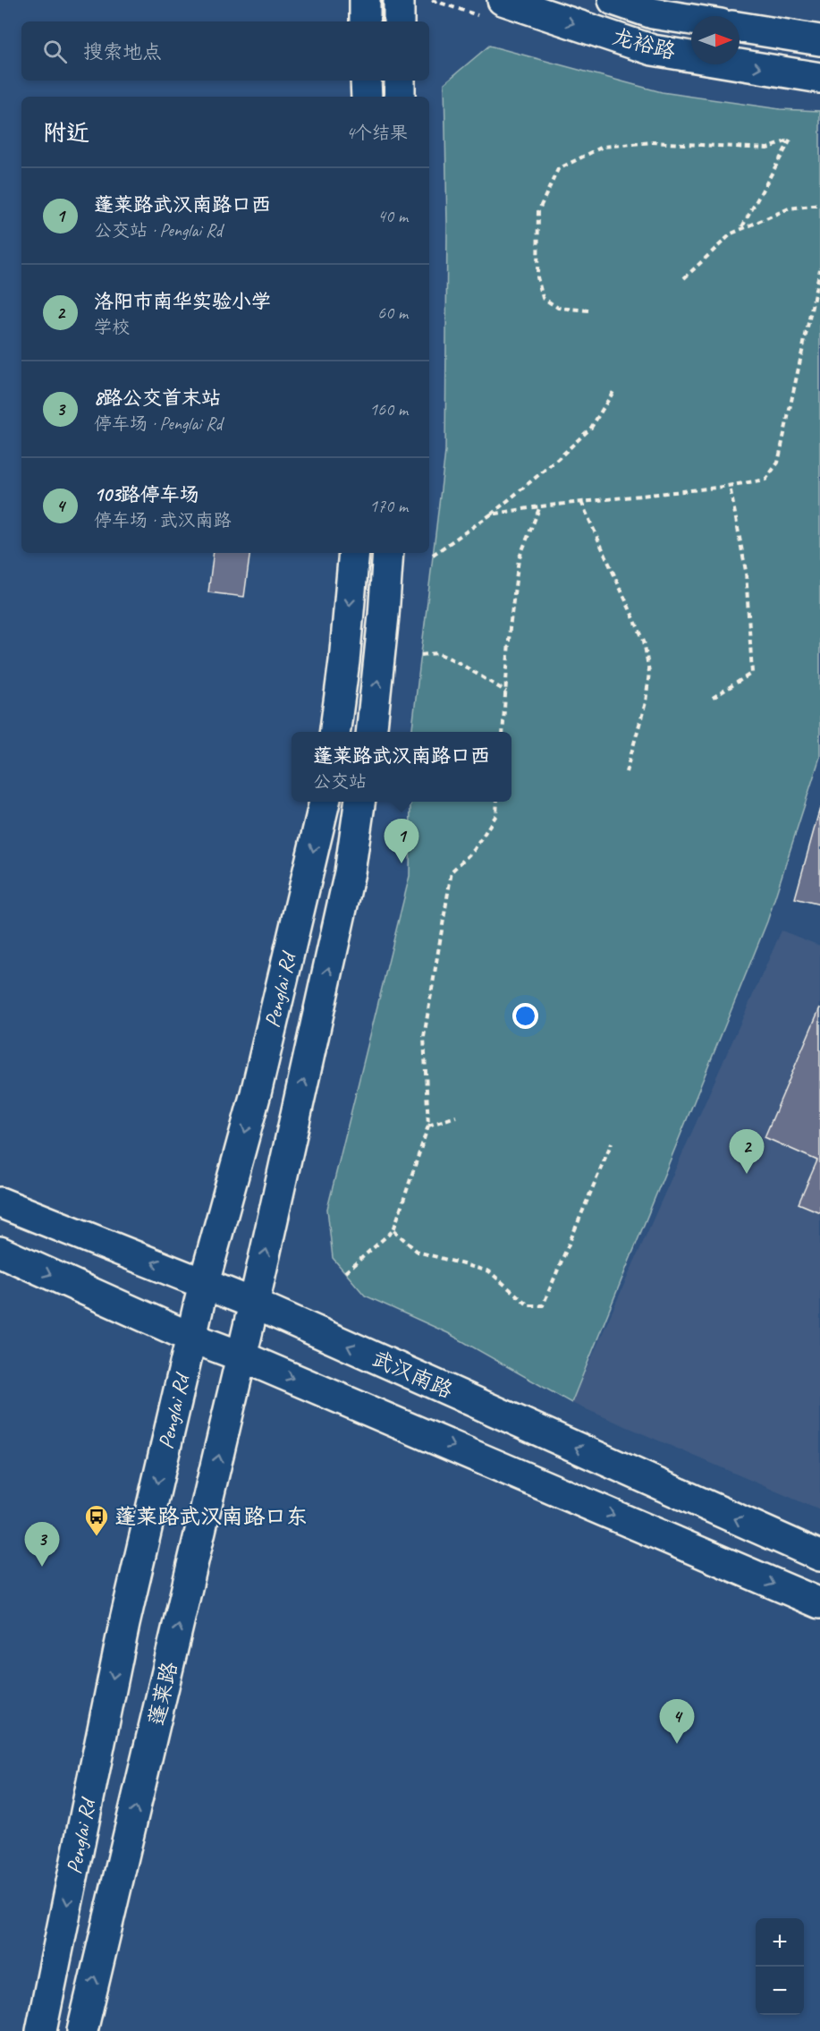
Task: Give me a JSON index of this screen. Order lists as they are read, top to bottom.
{
  "streets": {
    "main road": [
      "龙裕路",
      "Penglai Rd",
      "武汉南路",
      "蓬莱路"
    ]
  },
  "crossings": [
    ["Penglai Rd", "武汉南路"],
    ["Penglai Rd", "蓬莱路"]
  ],
  "one_way": ["蓬莱路"],
  "places": {
    "bus stop": ["蓬莱路武汉南路口东"]
  },
  "north": "right",
  "page": {
    "search": "搜索地点",
    "heading": ["附近", "4个结果"],
    "list": [
      {
        "mark": "1",
        "name": "蓬莱路武汉南路口西",
        "note": "公交站 · Penglai Rd",
        "value": "40 m"
      },
      {
        "mark": "2",
        "name": "洛阳市南华实验小学",
        "note": "学校",
        "value": "60 m"
      },
      {
        "mark": "3",
        "name": "8路公交首末站",
        "note": "停车场 · Penglai Rd",
        "value": "160 m"
      },
      {
        "mark": "4",
        "name": "103路停车场",
        "note": "停车场 · 武汉南路",
        "value": "170 m"
      }
    ],
    "popup": ["蓬莱路武汉南路口西", "公交站"],
    "pins": [
      "1",
      "2",
      "3",
      "4"
    ],
    "map_buttons": ["+", "−"]
  }
}
